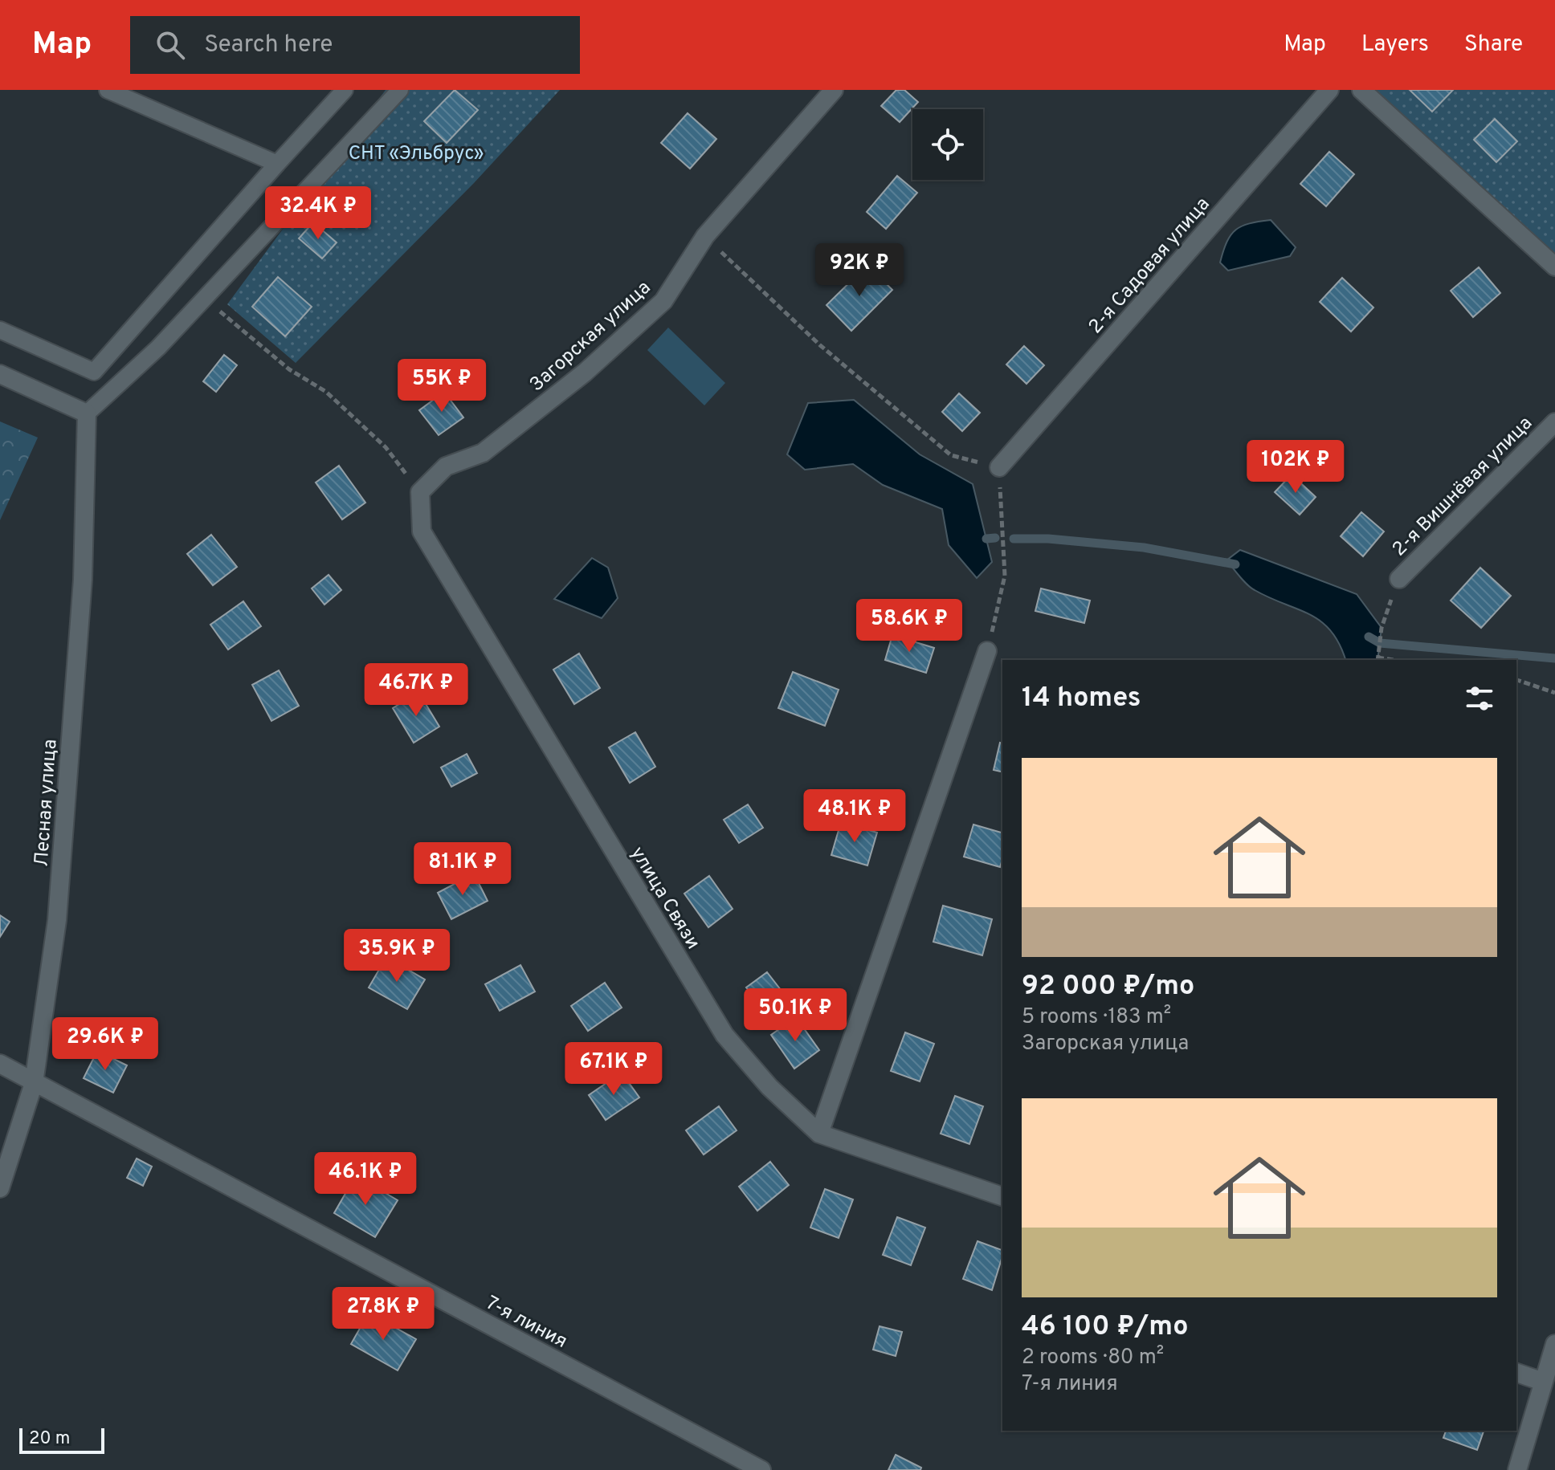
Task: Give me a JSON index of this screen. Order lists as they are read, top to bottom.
{
  "streets": {
    "street": [
      "2-я Садовая улица",
      "Загорская улица",
      "2-я Вишнёвая улица",
      "Лесная улица",
      "улица Связи",
      "7-я линия"
    ]
  },
  "crossings": [
    ["Загорская улица", "улица Связи"],
    ["Лесная улица", "7-я линия"]
  ],
  "parks": ["СНТ «Эльбрус»"],
  "scale_bar": "20 m",
  "page": {
    "header": "Map",
    "search": "Search here",
    "nav": ["Map", "Layers", "Share"],
    "price": [
      "32.4K ₽",
      "92K ₽",
      "55K ₽",
      "102K ₽",
      "58.6K ₽",
      "46.7K ₽",
      "48.1K ₽",
      "81.1K ₽",
      "35.9K ₽",
      "50.1K ₽",
      "29.6K ₽",
      "67.1K ₽",
      "46.1K ₽",
      "27.8K ₽"
    ],
    "heading": "14 homes",
    "list": [
      {
        "name": "92 000 ₽/mo",
        "note": "5 rooms · 183 m² · Загорская улица"
      },
      {
        "name": "46 100 ₽/mo",
        "note": "2 rooms · 80 m² · 7-я линия"
      }
    ],
    "scale": "20 m"
  }
}
